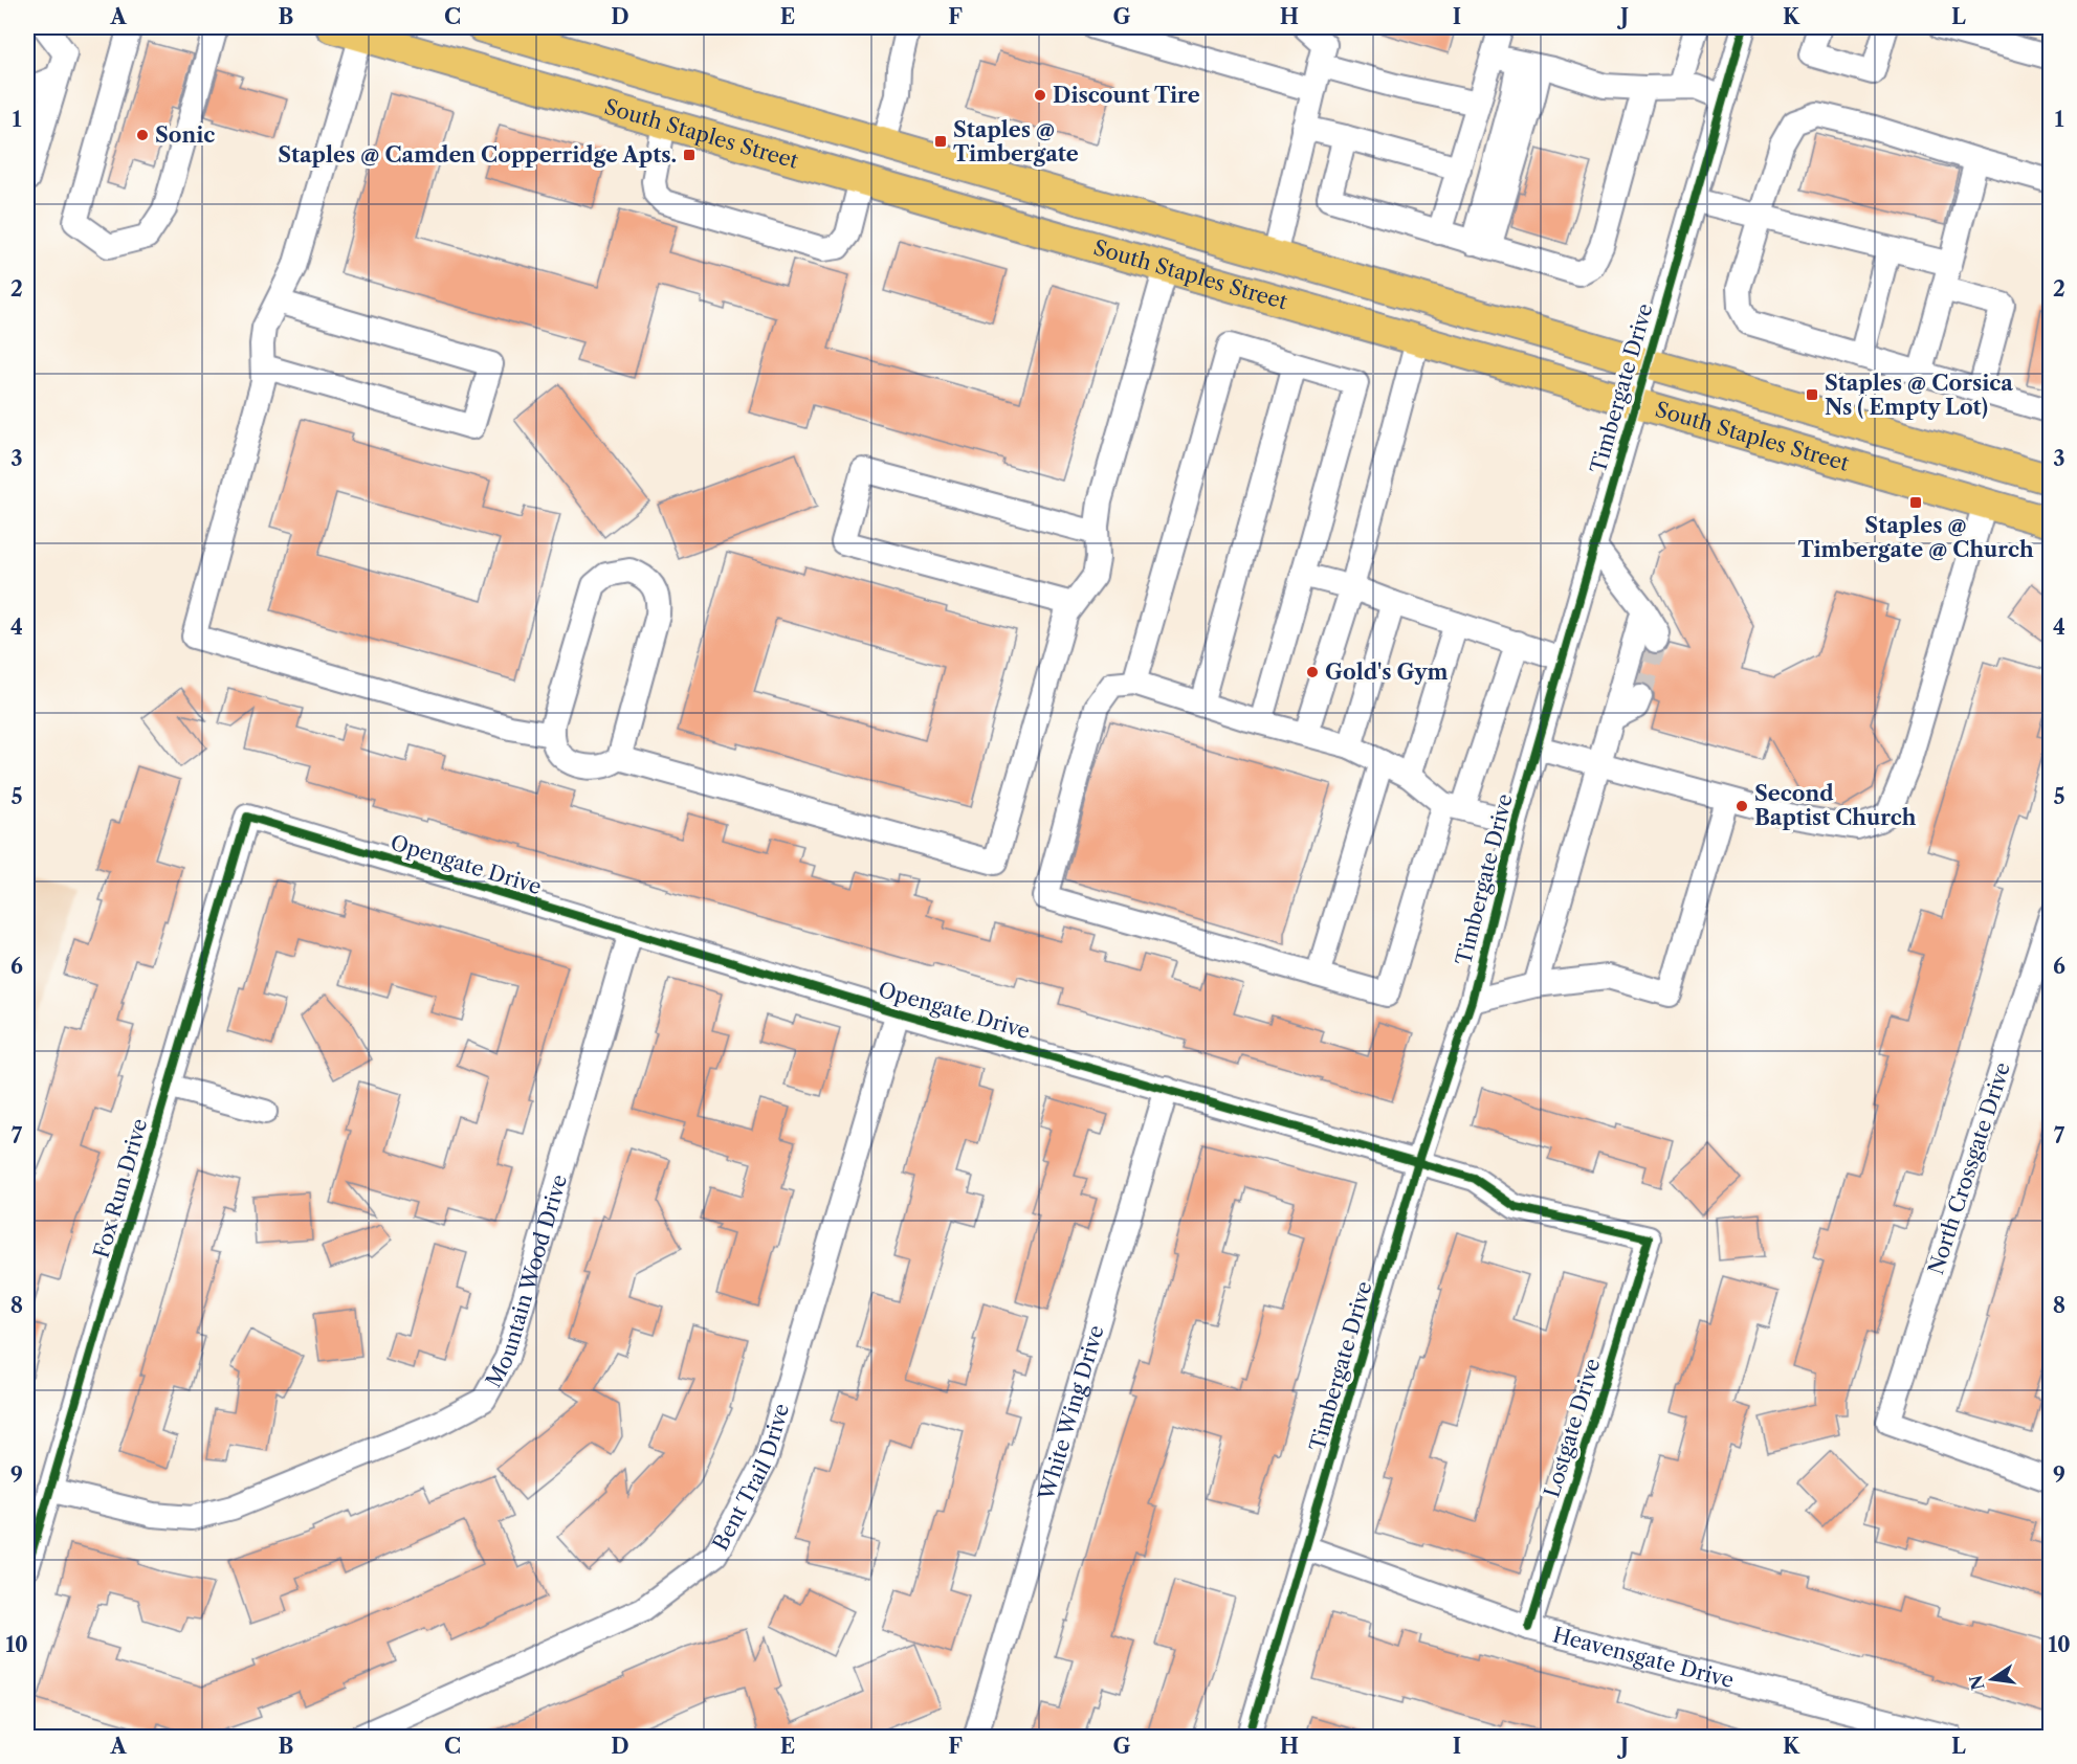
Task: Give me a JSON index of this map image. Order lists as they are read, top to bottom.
{
  "streets": {
    "main road": ["South Staples Street"],
    "street": [
      "Timbergate Drive",
      "Opengate Drive",
      "North Crossgate Drive",
      "Fox Run Drive",
      "Mountain Wood Drive",
      "White Wing Drive",
      "Lostgate Drive",
      "Bent Trail Drive",
      "Heavensgate Drive"
    ]
  },
  "crossings": [
    ["South Staples Street", "Timbergate Drive"],
    ["Timbergate Drive", "Opengate Drive"],
    ["Timbergate Drive", "Heavensgate Drive"],
    ["Opengate Drive", "Fox Run Drive"],
    ["Opengate Drive", "Mountain Wood Drive"],
    ["Opengate Drive", "White Wing Drive"],
    ["Opengate Drive", "Lostgate Drive"],
    ["Opengate Drive", "Bent Trail Drive"],
    ["Fox Run Drive", "Mountain Wood Drive"],
    ["Lostgate Drive", "Heavensgate Drive"]
  ],
  "places": {
    "other": [
      "Discount Tire",
      "Sonic",
      "Gold's Gym",
      "Second Baptist Church"
    ],
    "transit": [
      "Staples @ Timbergate",
      "Staples @ Camden Copperridge Apts.",
      "Staples @ Corsica Ns ( Empty Lot)",
      "Staples @ Timbergate @ Church"
    ]
  },
  "north": "left",
  "grid": {
    "columns": [
      "A",
      "B",
      "C",
      "D",
      "E",
      "F",
      "G",
      "H",
      "I",
      "J",
      "K",
      "L"
    ],
    "rows": [
      "1",
      "2",
      "3",
      "4",
      "5",
      "6",
      "7",
      "8",
      "9",
      "10"
    ]
  }
}
